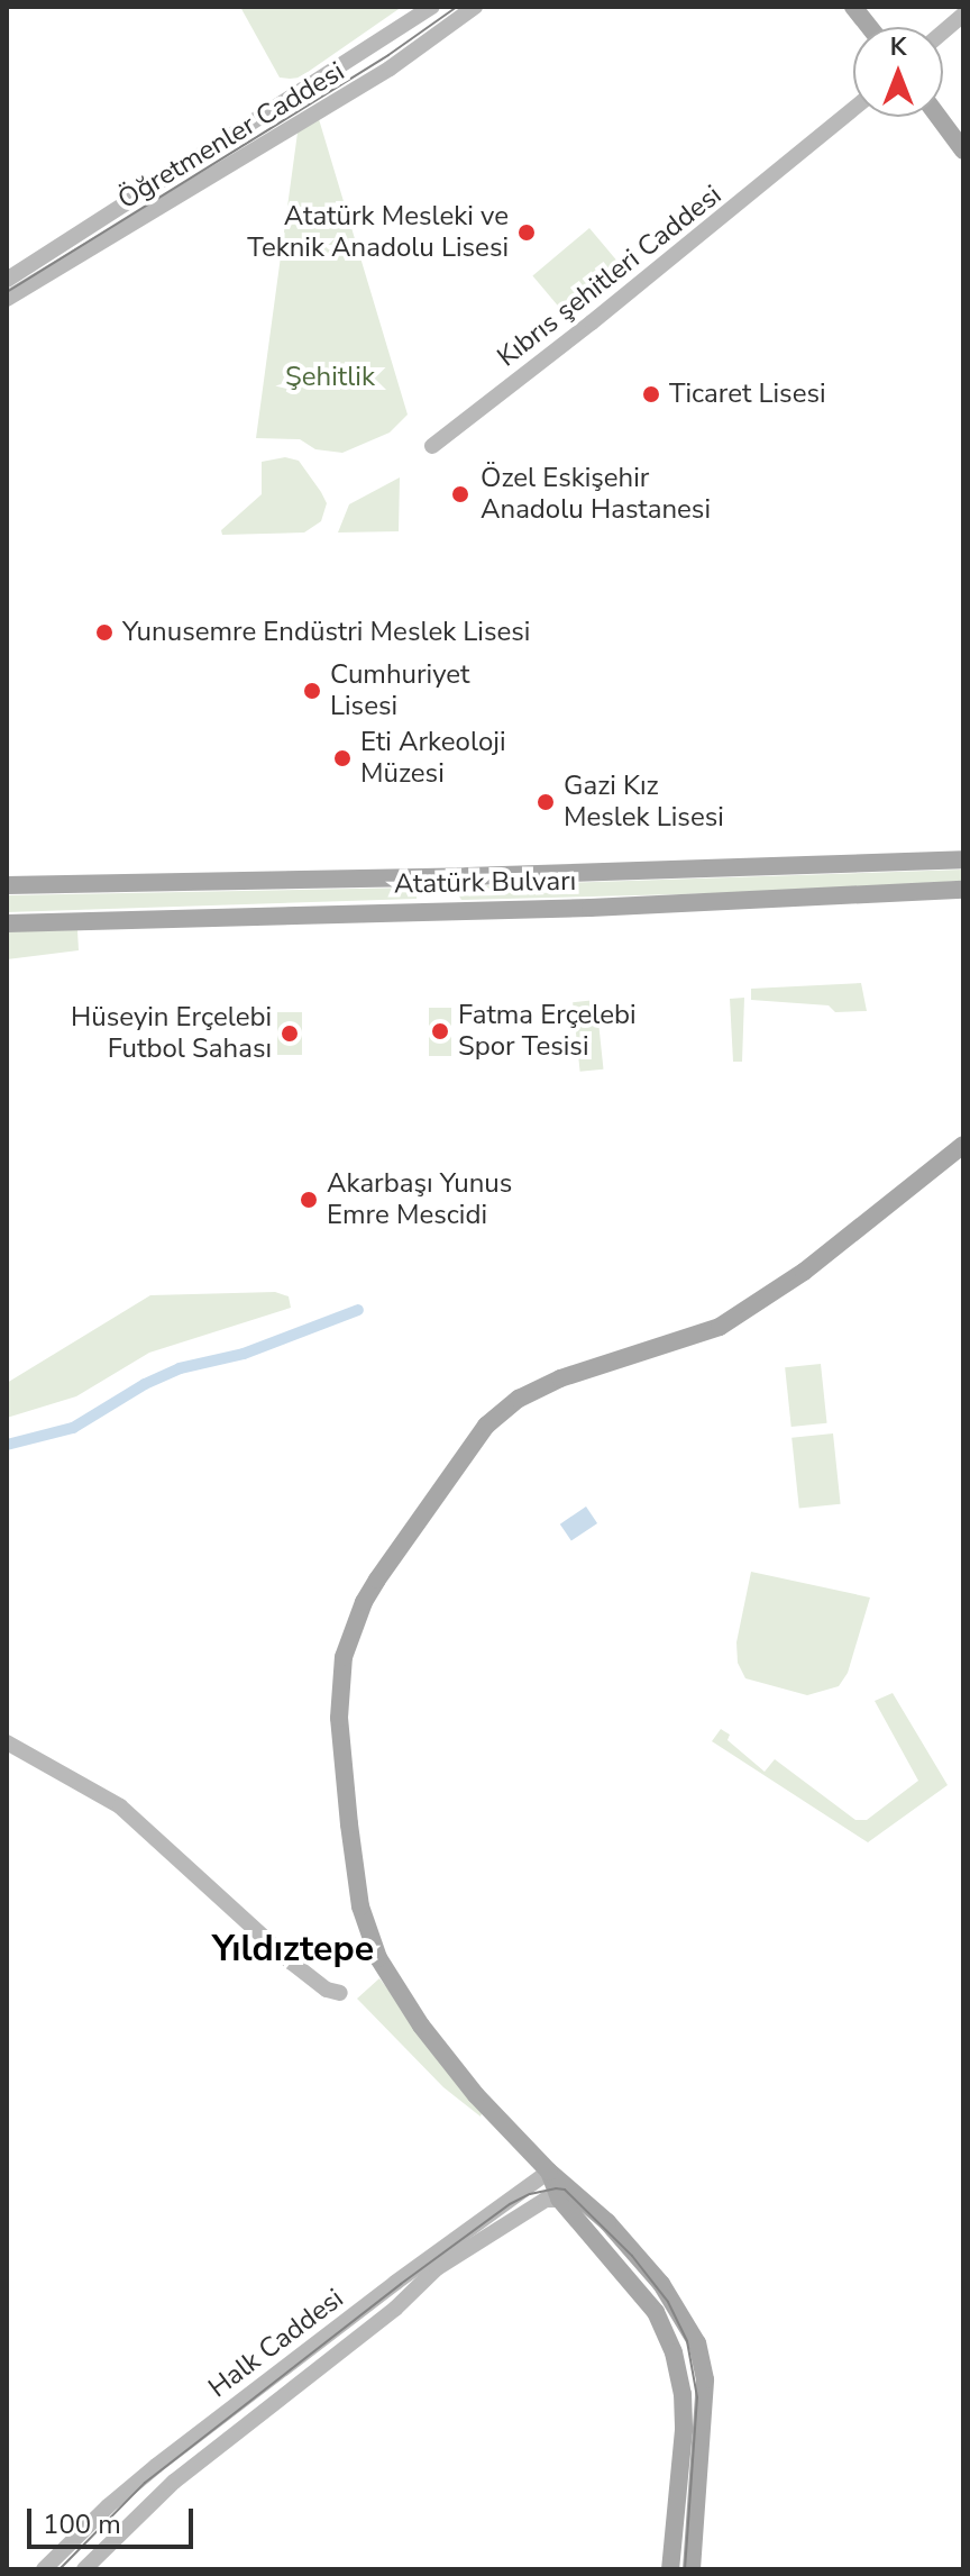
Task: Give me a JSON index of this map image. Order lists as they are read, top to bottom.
{
  "streets": {
    "main road": [
      "Öğretmenler Caddesi",
      "Kıbrıs şehitleri Caddesi",
      "Atatürk Bulvarı",
      "Halk Caddesi"
    ]
  },
  "districts": ["Yıldıztepe"],
  "parks": ["Şehitlik"],
  "places": [
    "Atatürk Mesleki ve Teknik Anadolu Lisesi",
    "Ticaret Lisesi",
    "Özel Eskişehir Anadolu Hastanesi",
    "Yunusemre Endüstri Meslek Lisesi",
    "Cumhuriyet Lisesi",
    "Eti Arkeoloji Müzesi",
    "Gazi Kız Meslek Lisesi",
    "Fatma Erçelebi Spor Tesisi",
    "Hüseyin Erçelebi Futbol Sahası",
    "Akarbaşı Yunus Emre Mescidi"
  ],
  "scale_bar": "100 m",
  "north": "top"
}
